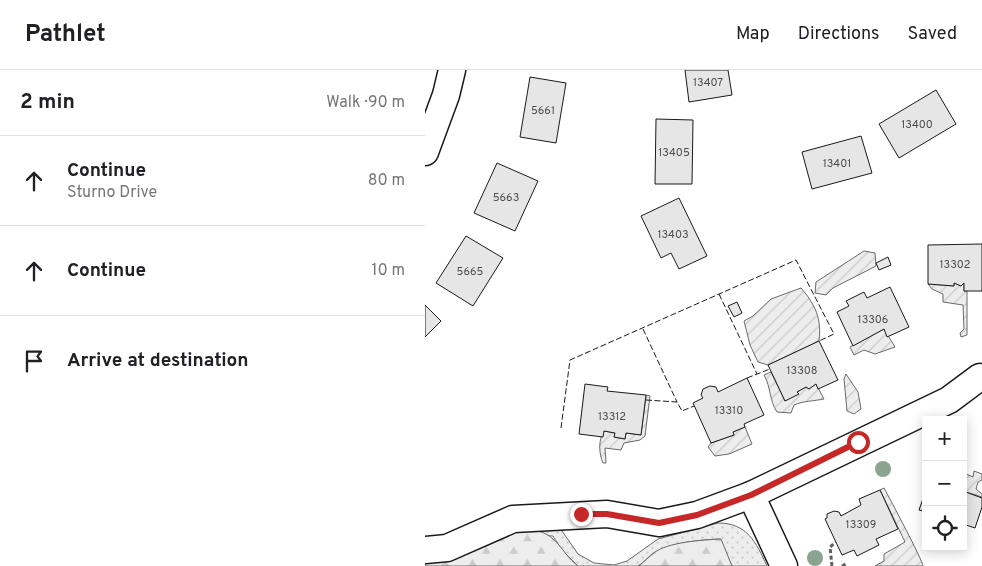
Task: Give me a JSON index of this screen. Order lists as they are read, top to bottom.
{
  "house_numbers": [
    "13407",
    "5661",
    "13400",
    "13405",
    "13401",
    "5663",
    "13403",
    "13302",
    "5665",
    "13306",
    "13308",
    "13310",
    "13312",
    "13309"
  ],
  "page": {
    "header": "Pathlet",
    "nav": ["Map", "Directions", "Saved"],
    "heading": ["2 min", "Walk · 90 m"],
    "list": [
      ["Continue", "Sturno Drive", "80 m"],
      ["Continue", "10 m"],
      "Arrive at destination"
    ],
    "map_buttons": ["+", "−"]
  }
}
